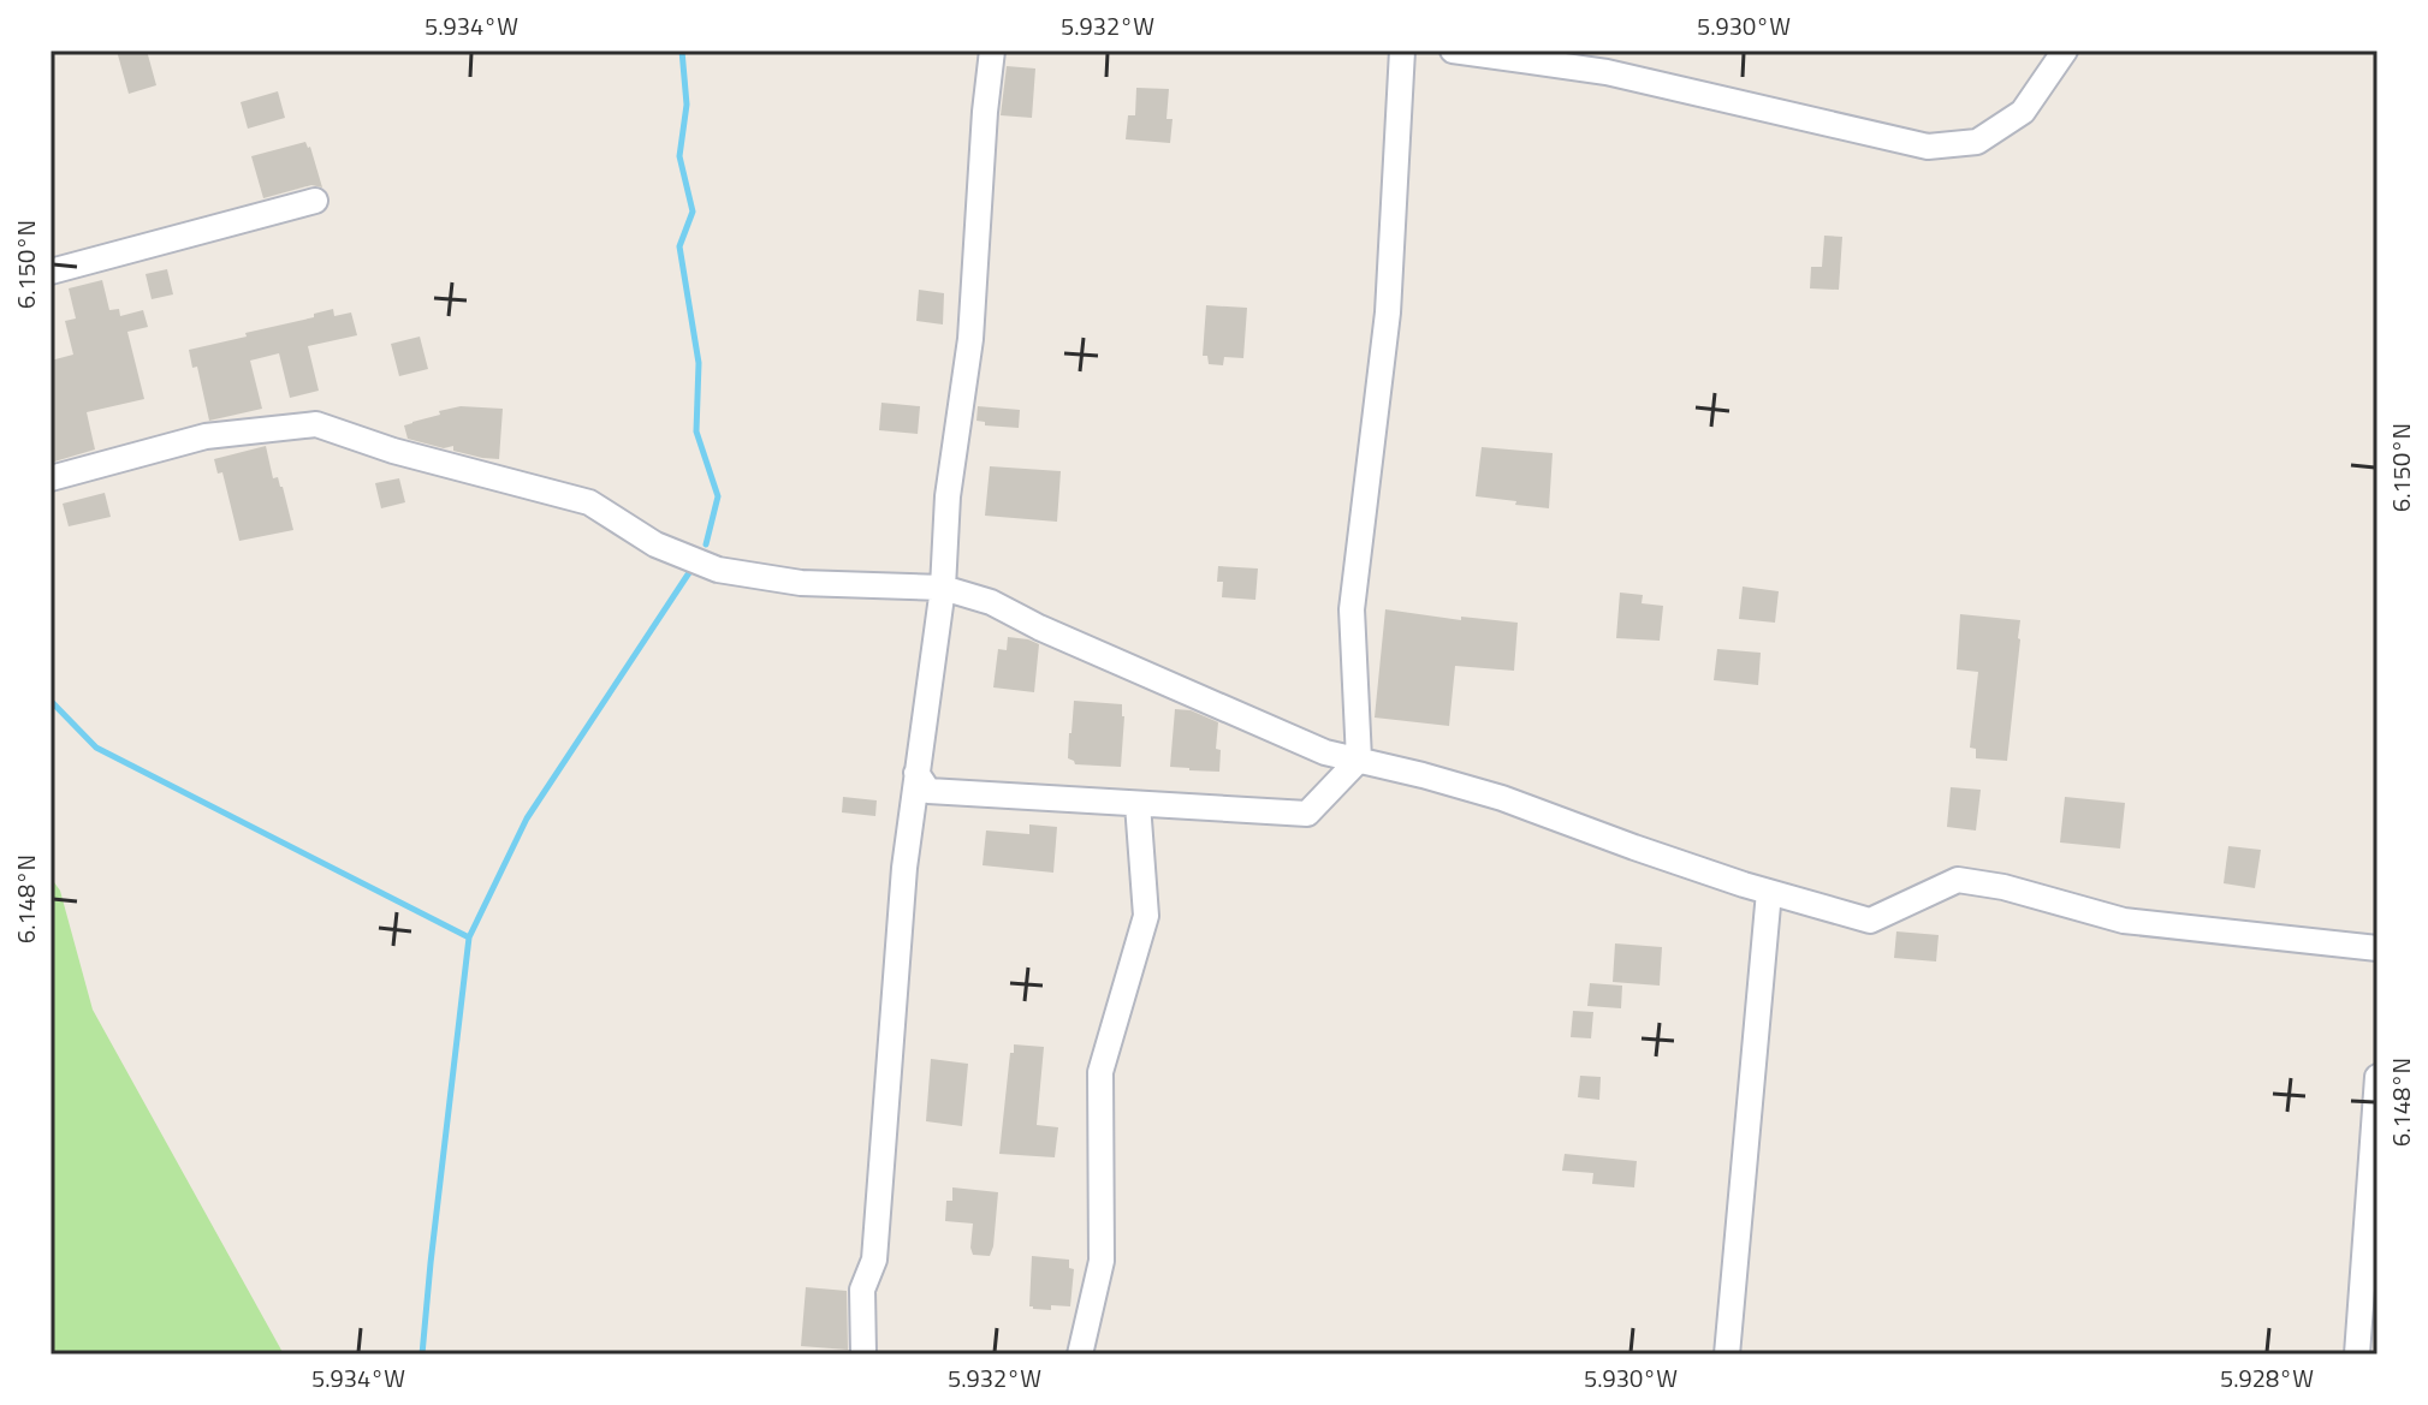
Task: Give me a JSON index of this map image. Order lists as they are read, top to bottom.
{
  "coordinates": [
    "5.934°W",
    "5.932°W",
    "5.930°W",
    "6.150°N",
    "6.148°N",
    "5.928°W"
  ]
}
